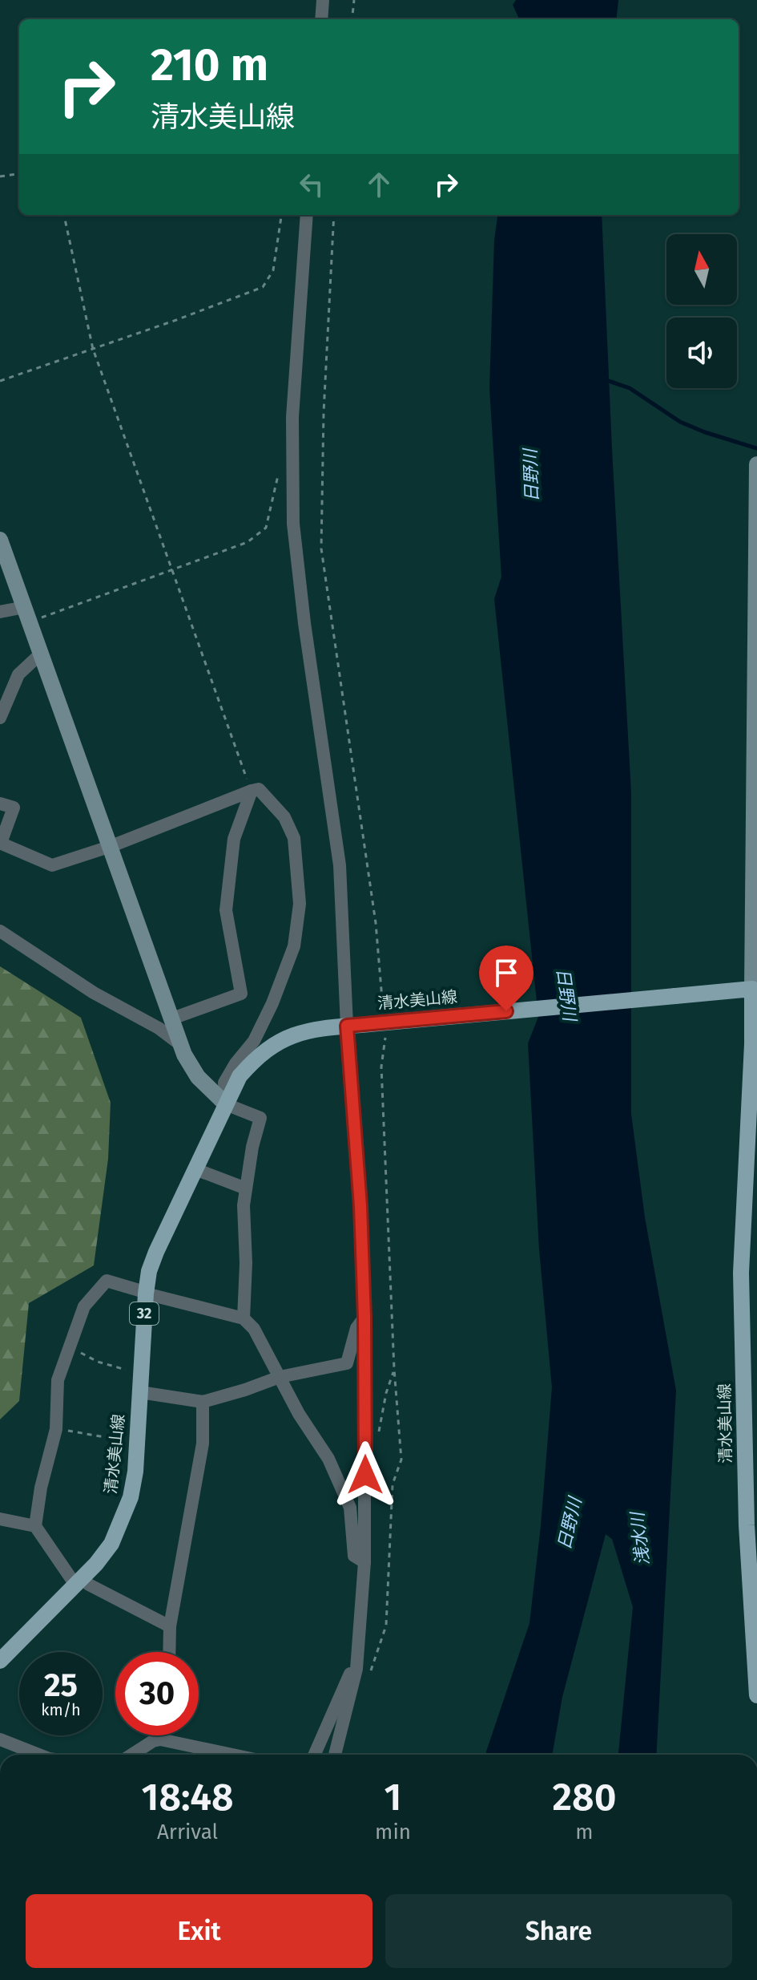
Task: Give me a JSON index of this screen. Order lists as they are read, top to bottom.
{
  "streets": {
    "main road": ["清水美山線", "32"]
  },
  "water": ["日野川", "浅水川"],
  "north": "top",
  "page": {
    "turn": ["210 m", "清水美山線"],
    "speed": "25 km/h",
    "limit": "30",
    "eta": [
      "18:48",
      "Arrival",
      "1",
      "min",
      "280",
      "m"
    ],
    "buttons": ["Exit", "Share"]
  }
}
